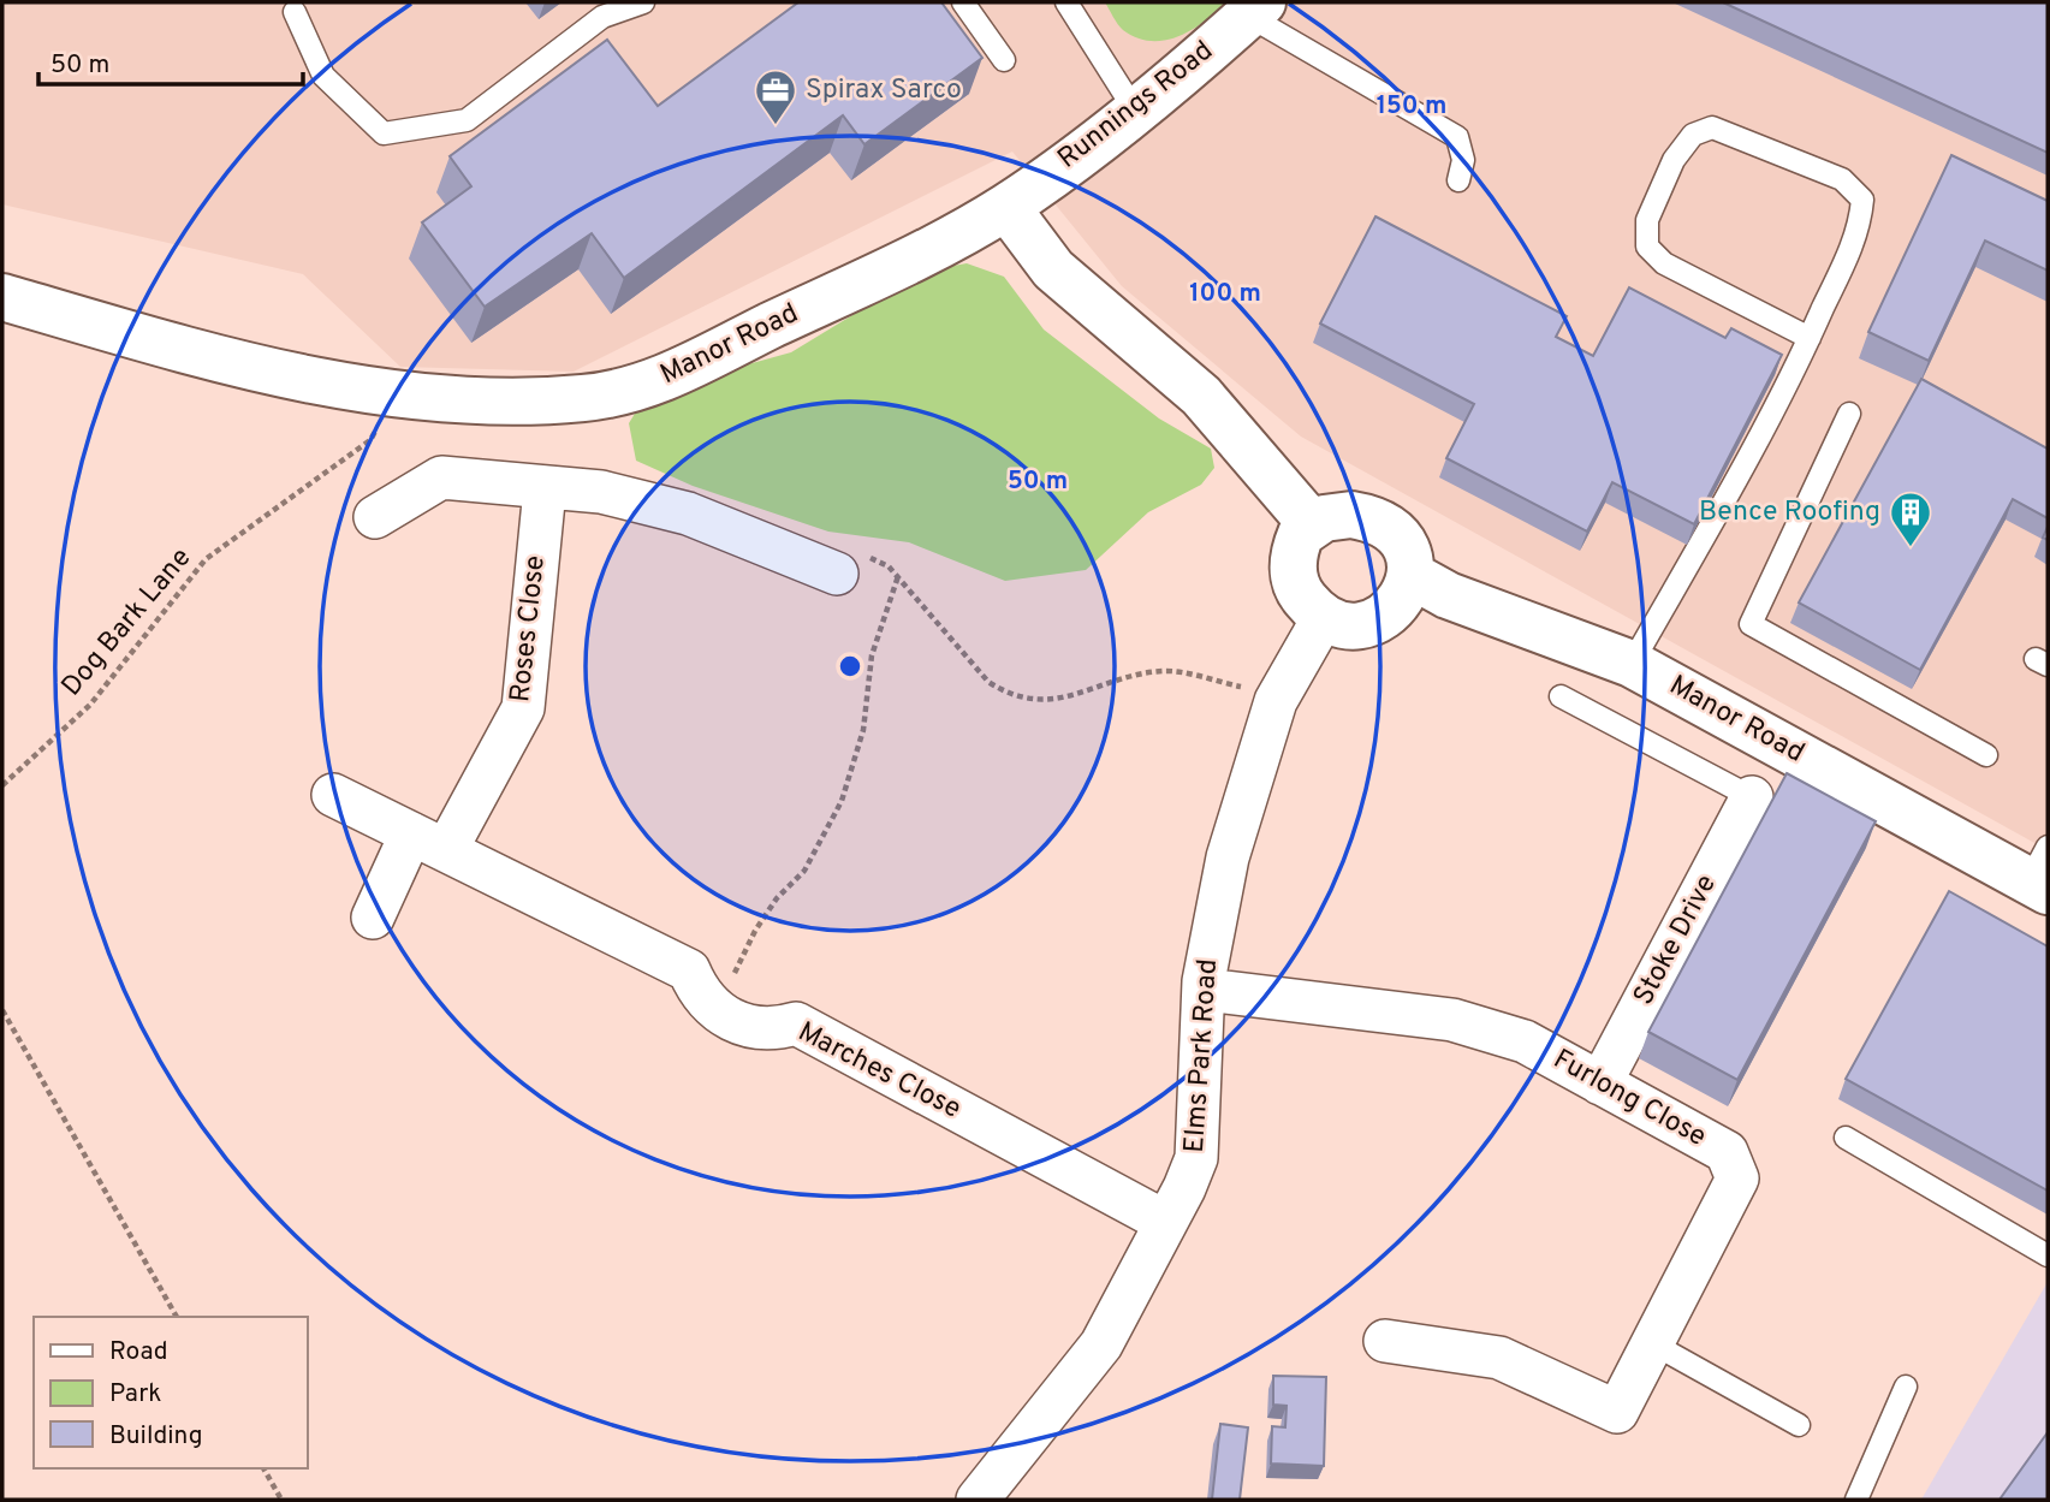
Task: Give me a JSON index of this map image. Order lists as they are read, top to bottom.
{
  "streets": {
    "street": [
      "Runnings Road",
      "Manor Road",
      "Roses Close",
      "Stoke Drive",
      "Elms Park Road",
      "Marches Close",
      "Furlong Close"
    ],
    "path": ["Dog Bark Lane"]
  },
  "crossings": [
    ["Runnings Road", "Manor Road"],
    ["Manor Road", "Dog Bark Lane"],
    ["Manor Road", "Elms Park Road"],
    ["Roses Close", "Marches Close"],
    ["Stoke Drive", "Furlong Close"],
    ["Elms Park Road", "Marches Close"],
    ["Elms Park Road", "Furlong Close"]
  ],
  "places": {
    "office": ["Spirax Sarco"],
    "building": ["Bence Roofing"]
  },
  "legend": ["Road", "Park", "Building"],
  "scale_bar": "50 m",
  "rings": ["150 m", "100 m", "50 m"]
}
